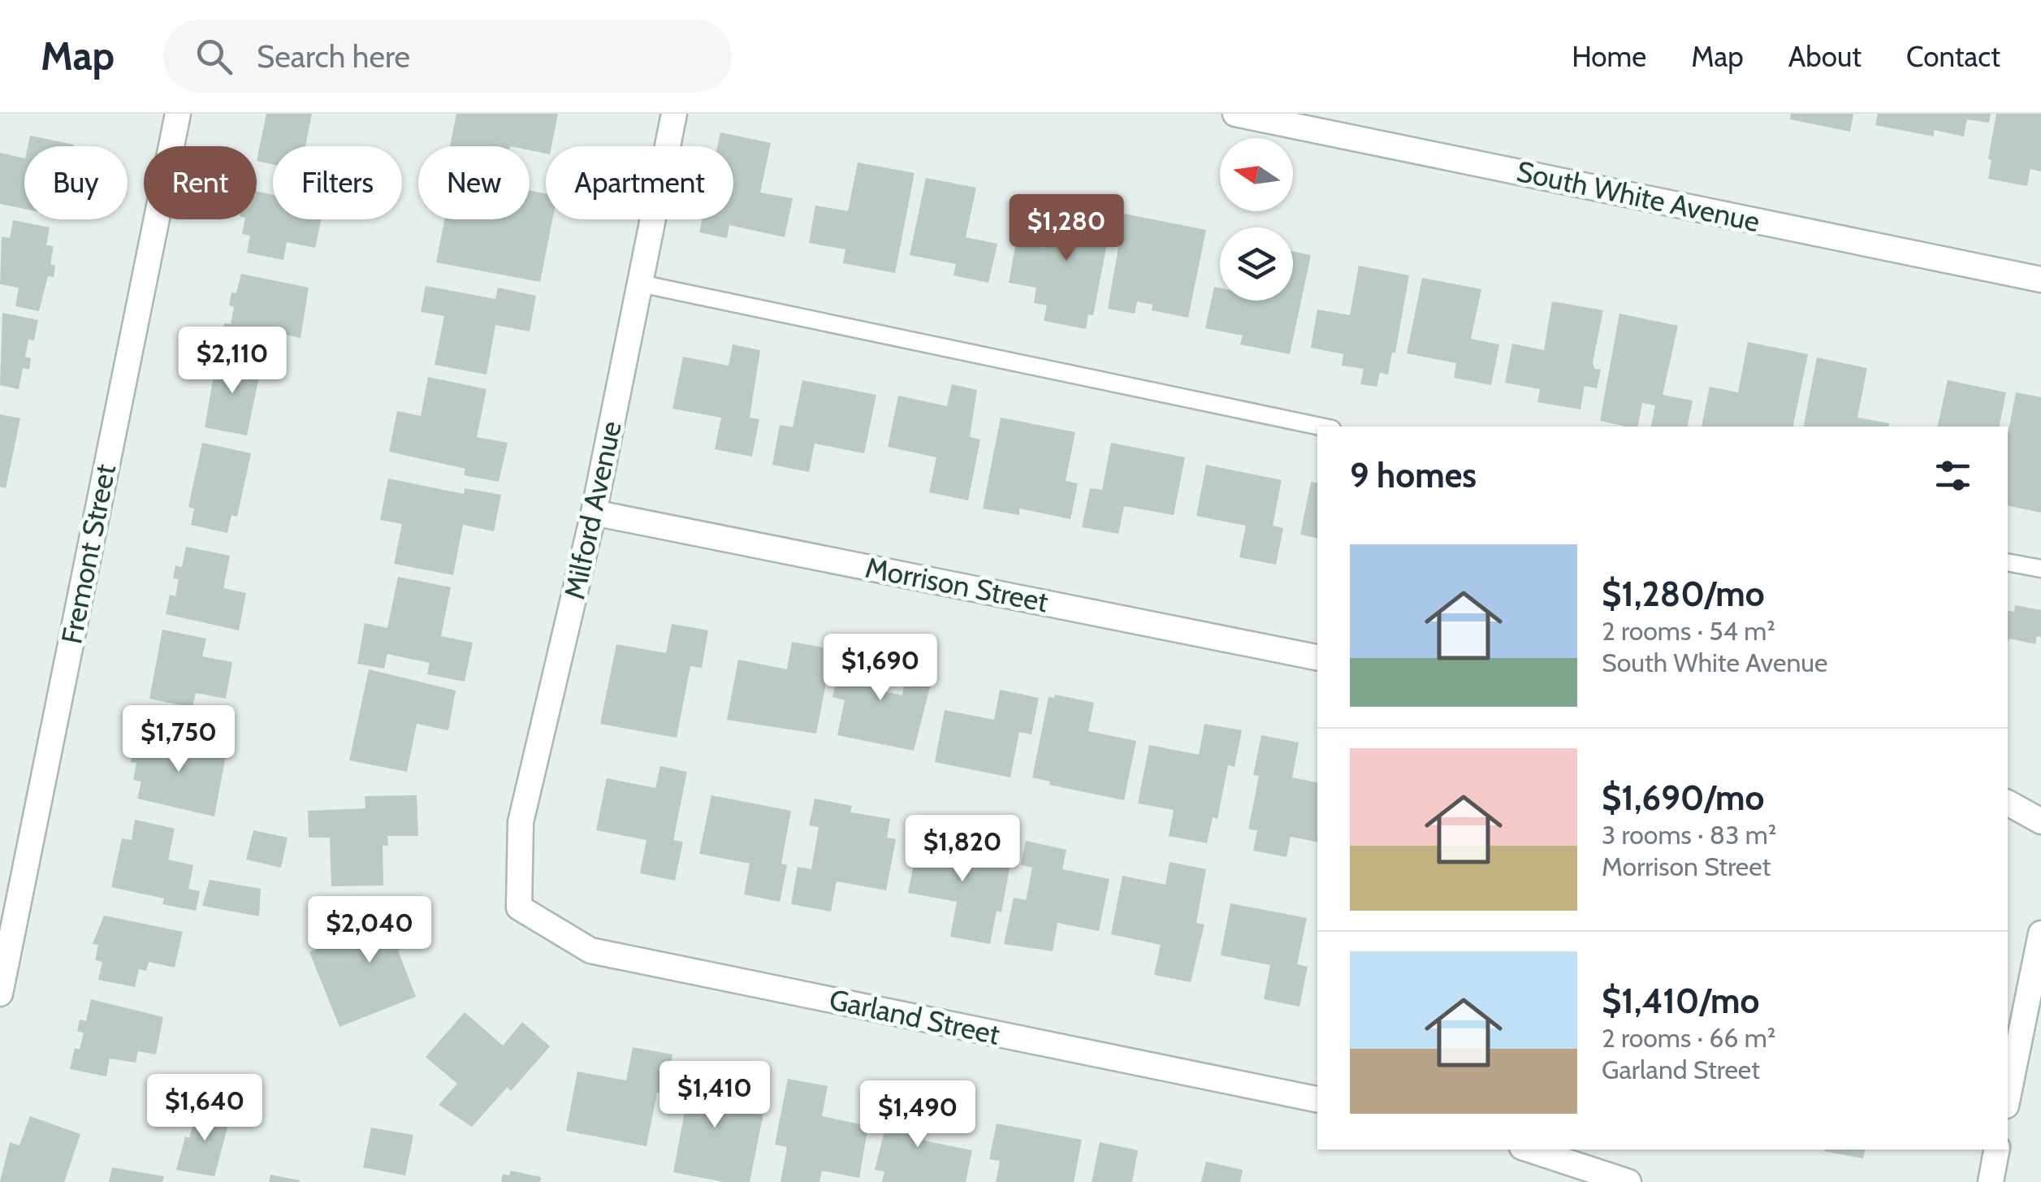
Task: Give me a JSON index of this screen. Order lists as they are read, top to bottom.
{
  "streets": {
    "street": [
      "South White Avenue",
      "Milford Avenue",
      "Fremont Street",
      "Morrison Street",
      "Garland Street"
    ]
  },
  "crossings": [
    ["Milford Avenue", "Morrison Street"],
    ["Milford Avenue", "Garland Street"]
  ],
  "north": "left",
  "page": {
    "header": "Map",
    "search": "Search here",
    "nav": [
      "Home",
      "Map",
      "About",
      "Contact"
    ],
    "chip": [
      "Buy",
      "Rent",
      "Filters",
      "New",
      "Apartment"
    ],
    "price": [
      "$1,280",
      "$2,110",
      "$1,690",
      "$1,750",
      "$1,820",
      "$2,040",
      "$1,410",
      "$1,640",
      "$1,490"
    ],
    "heading": "9 homes",
    "list": [
      {
        "name": "$1,280/mo",
        "note": "2 rooms · 54 m² · South White Avenue"
      },
      {
        "name": "$1,690/mo",
        "note": "3 rooms · 83 m² · Morrison Street"
      },
      {
        "name": "$1,410/mo",
        "note": "2 rooms · 66 m² · Garland Street"
      }
    ]
  }
}
